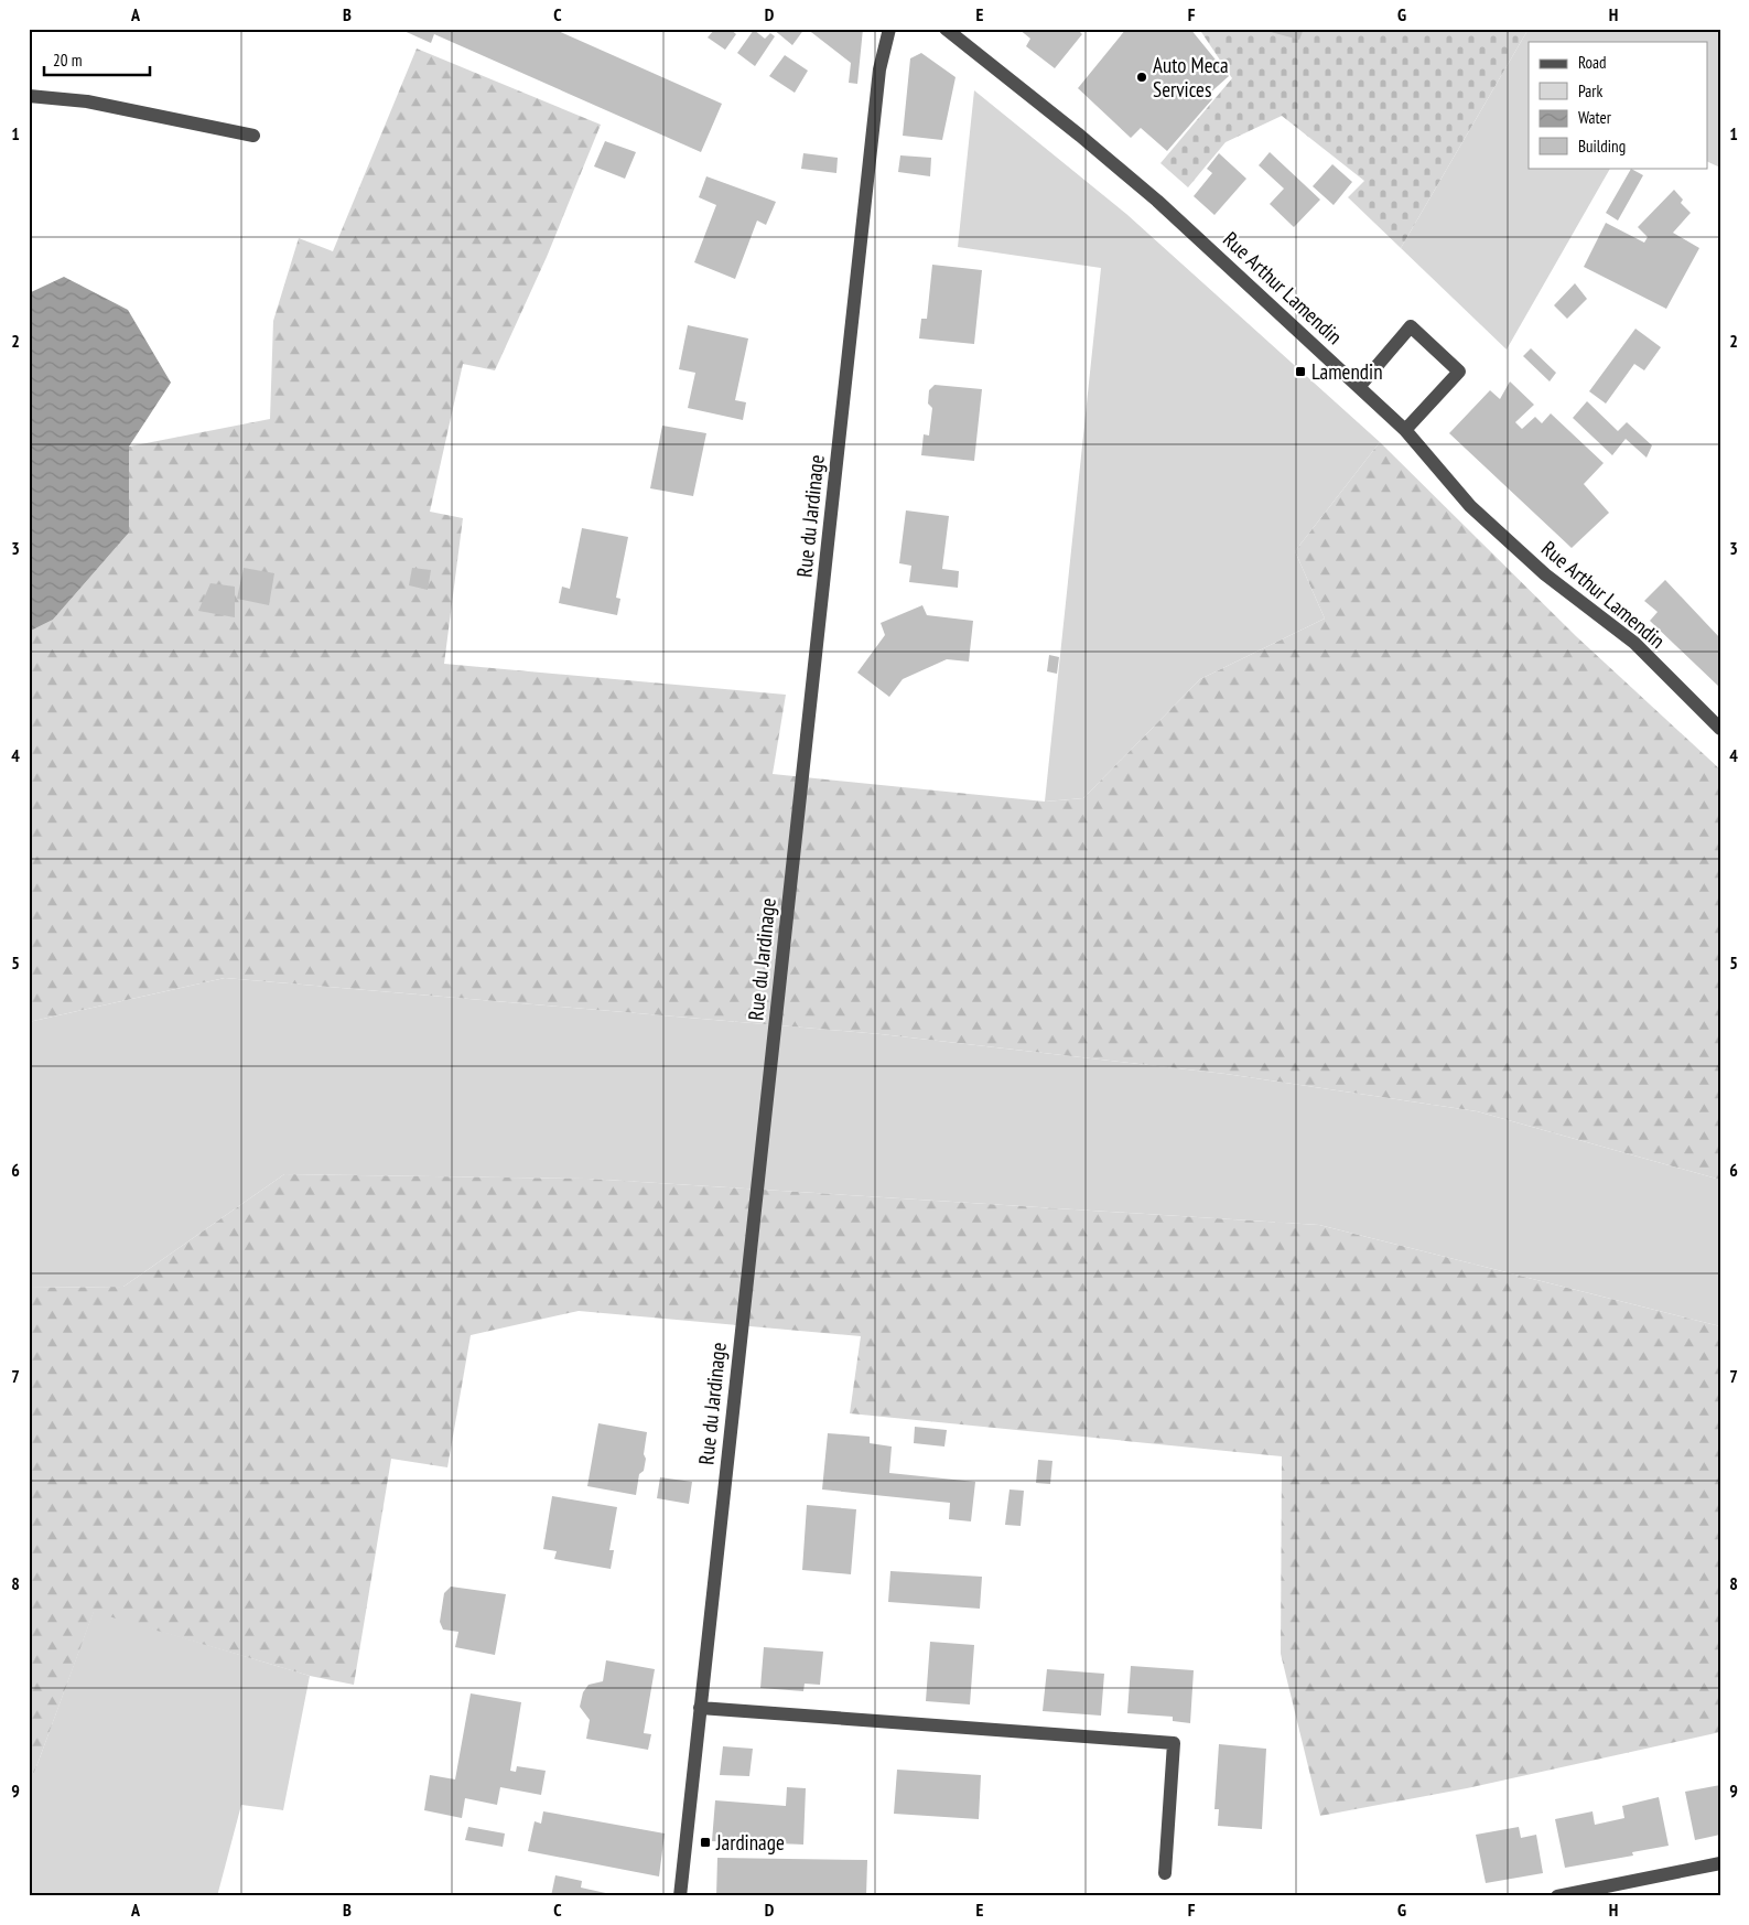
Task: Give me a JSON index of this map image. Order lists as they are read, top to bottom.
{
  "streets": {
    "street": ["Rue Arthur Lamendin", "Rue du Jardinage"]
  },
  "places": {
    "other": ["Auto Meca Services"],
    "transit": ["Lamendin", "Jardinage"]
  },
  "legend": [
    "Road",
    "Park",
    "Water",
    "Building"
  ],
  "scale_bar": "20 m",
  "grid": {
    "columns": [
      "A",
      "B",
      "C",
      "D",
      "E",
      "F",
      "G",
      "H"
    ],
    "rows": [
      "1",
      "2",
      "3",
      "4",
      "5",
      "6",
      "7",
      "8",
      "9"
    ]
  }
}
